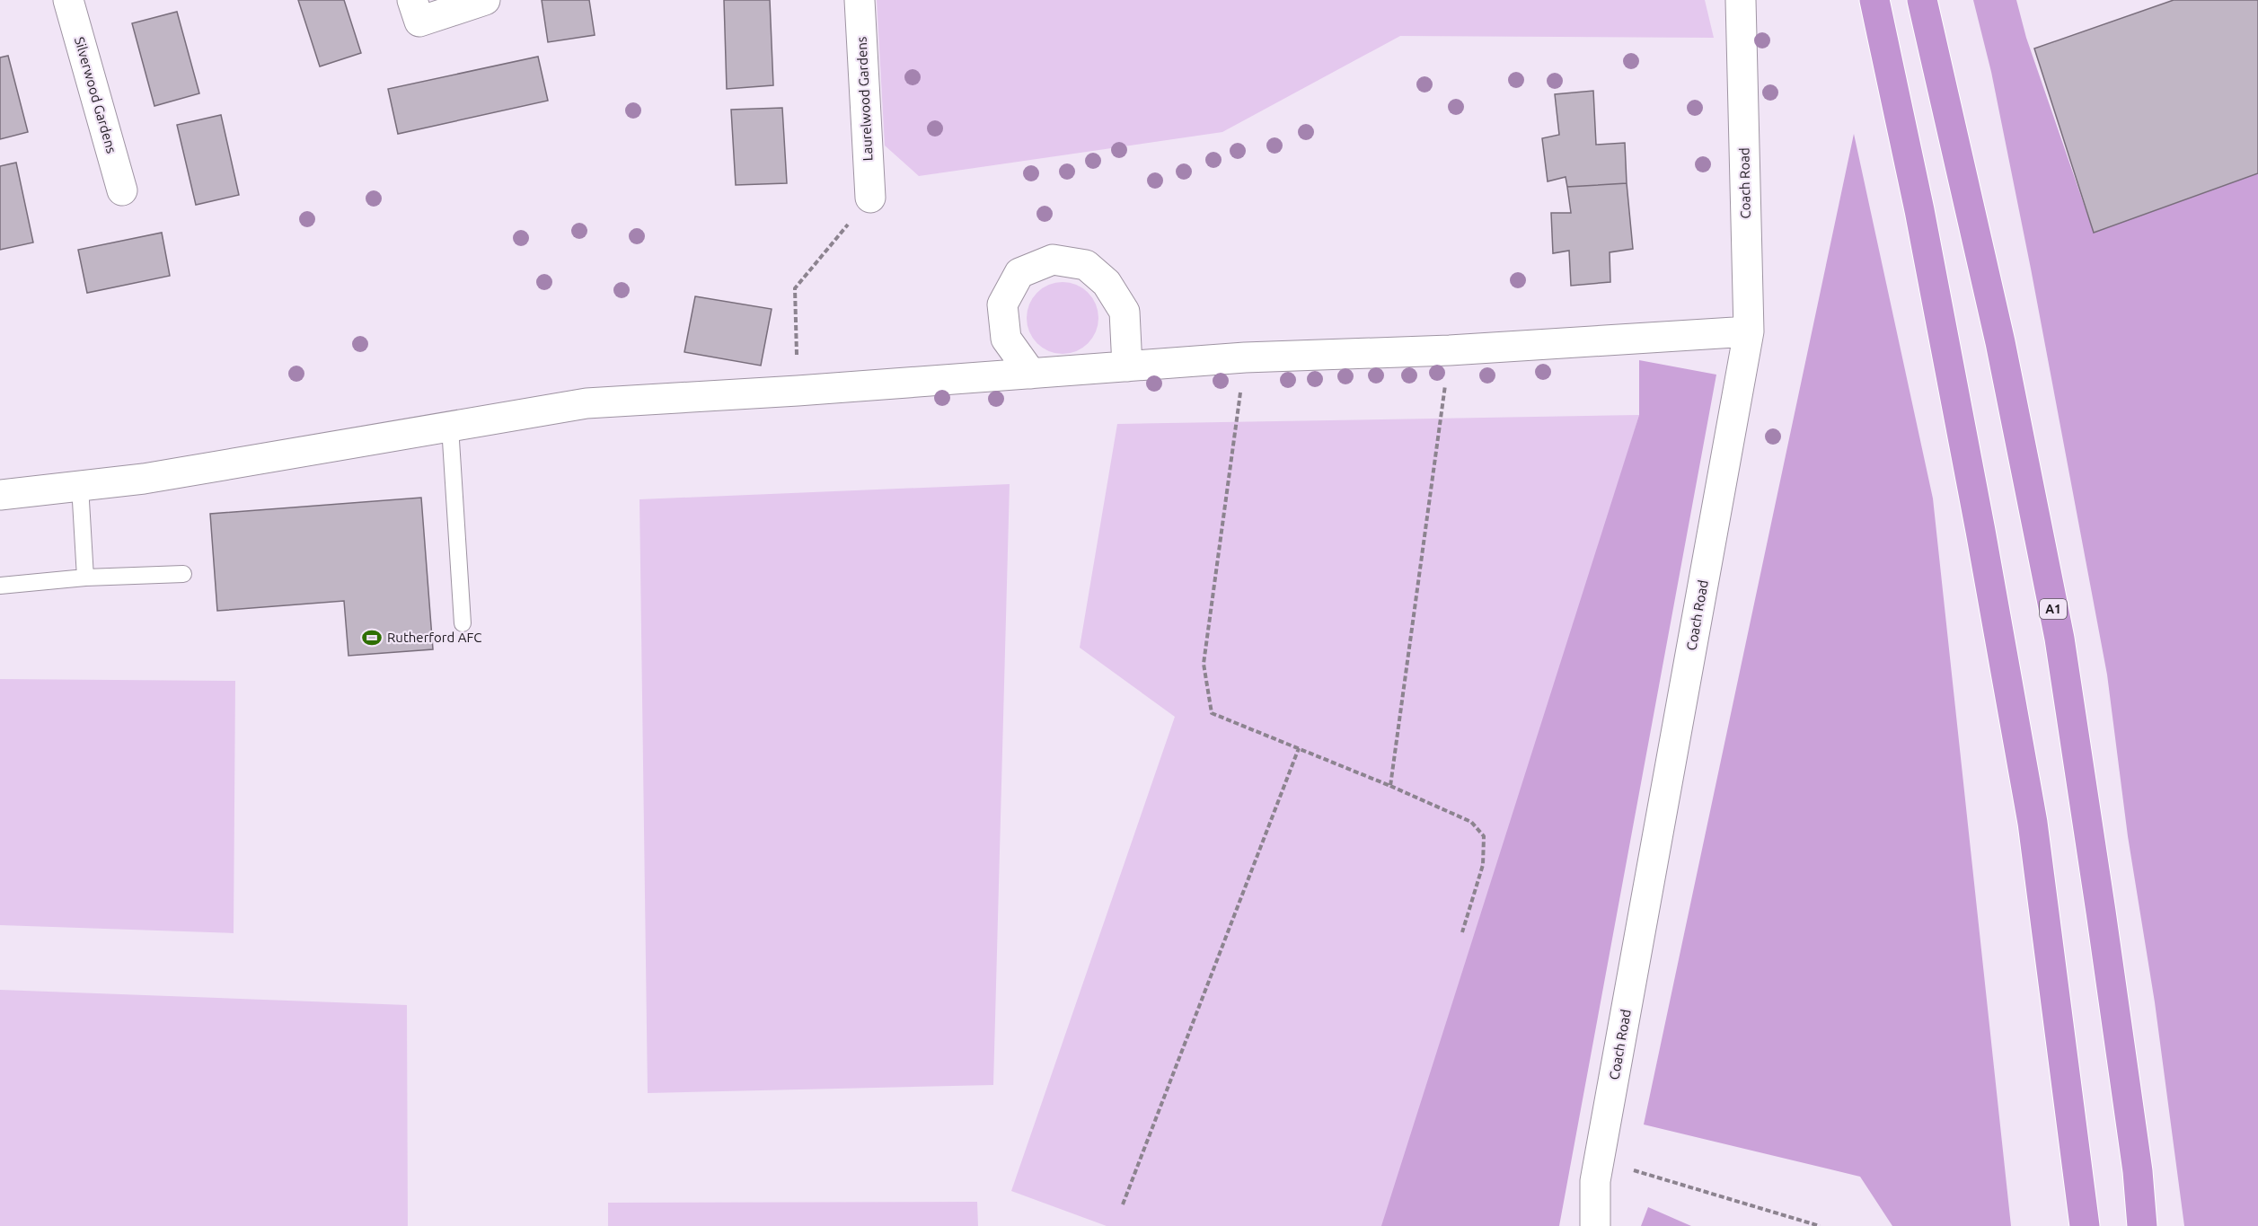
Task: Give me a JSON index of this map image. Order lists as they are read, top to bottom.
{
  "streets": {
    "highway": ["A1"],
    "street": ["Silverwood Gardens", "Laurelwood Gardens", "Coach Road"]
  },
  "places": {
    "sports": ["Rutherford AFC"]
  }
}
